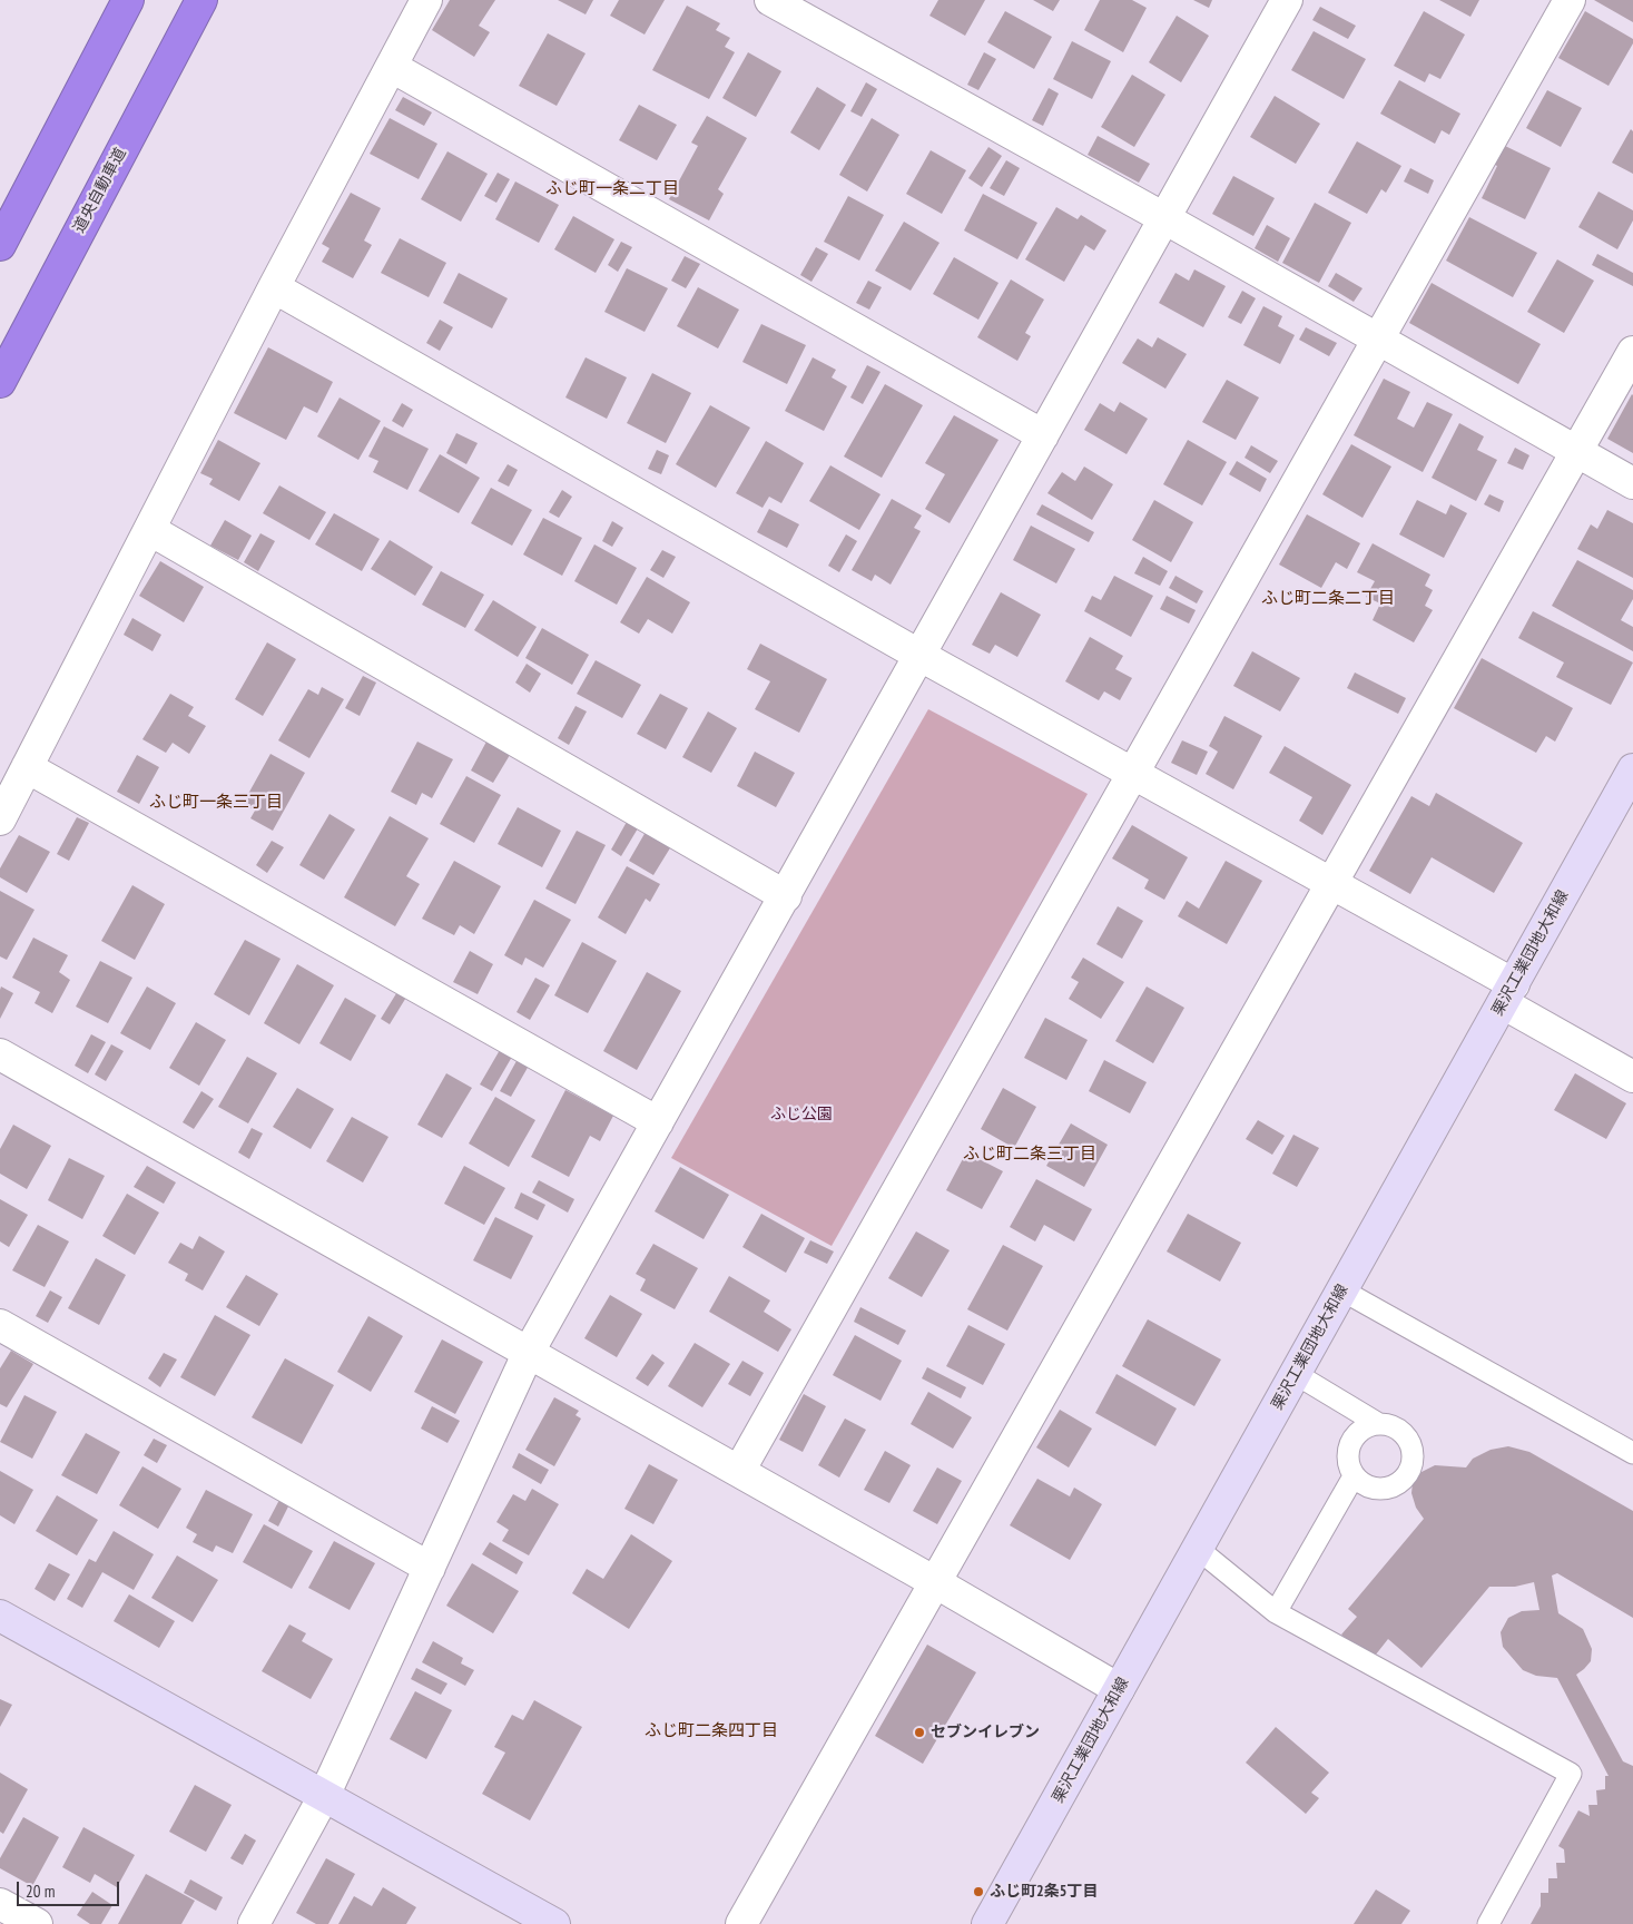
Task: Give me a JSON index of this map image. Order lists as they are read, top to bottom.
{
  "streets": {
    "highway": ["道央自動車道"],
    "main road": ["栗沢工業団地大和線"]
  },
  "districts": [
    "ふじ町一条二丁目",
    "ふじ町二条二丁目",
    "ふじ町一条三丁目",
    "ふじ町二条三丁目",
    "ふじ町二条四丁目"
  ],
  "parks": ["ふじ公園"],
  "places": ["セブンイレブン", "ふじ町2条5丁目"],
  "scale_bar": "20 m"
}
